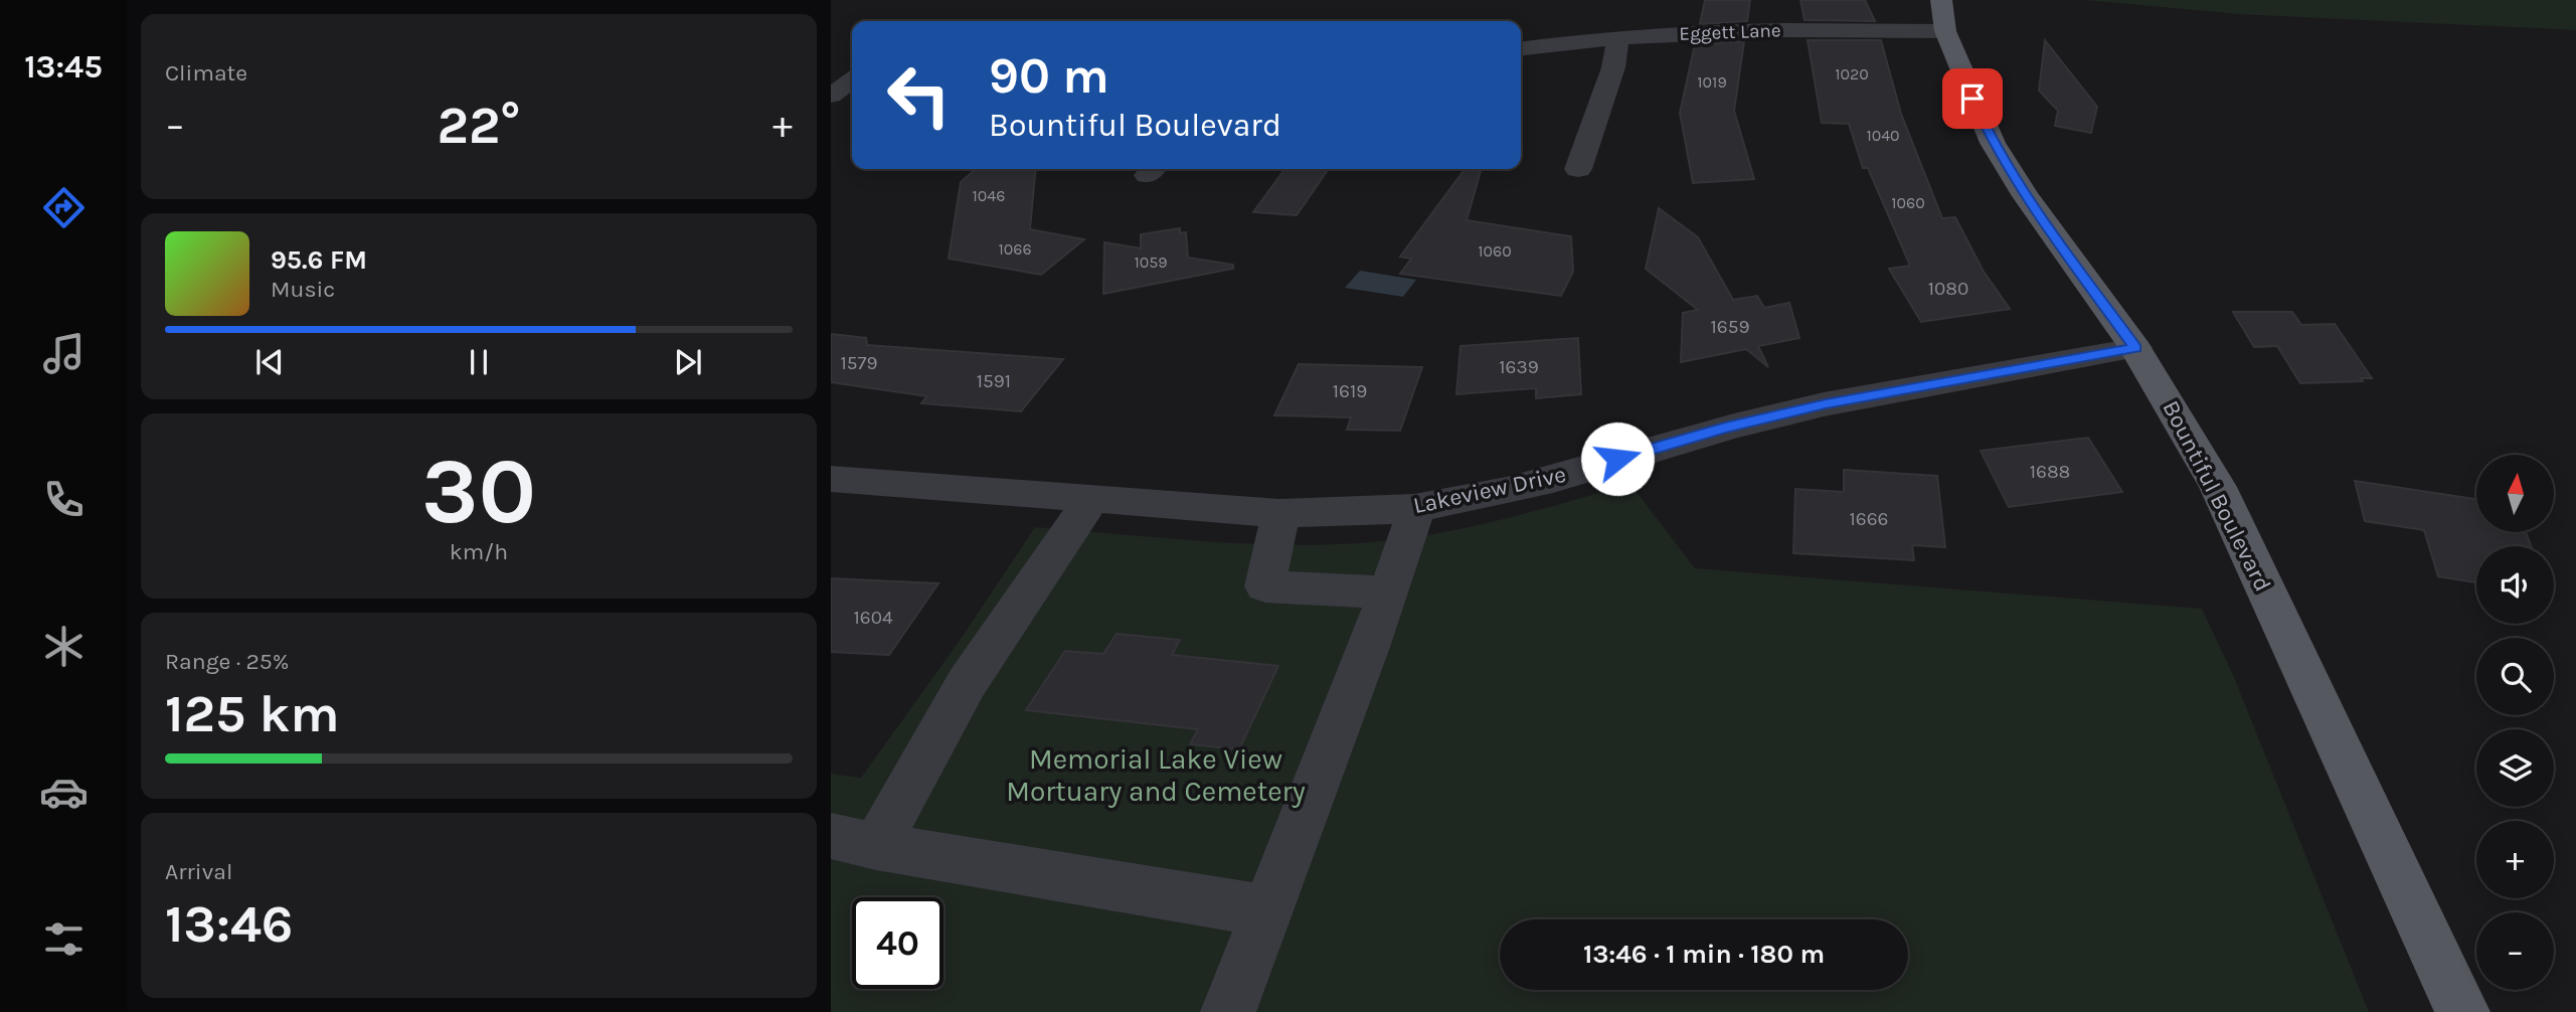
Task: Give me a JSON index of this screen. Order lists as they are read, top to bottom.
{
  "streets": {
    "main road": ["Bountiful Boulevard"],
    "street": ["Eggett Lane", "Lakeview Drive"]
  },
  "crossings": [
    ["Eggett Lane", "Bountiful Boulevard"],
    ["Lakeview Drive", "Bountiful Boulevard"]
  ],
  "parks": ["Memorial Lake View Mortuary and Cemetery"],
  "house_numbers": [
    "1020",
    "1019",
    "1040",
    "1046",
    "1060",
    "1066",
    "1060",
    "1059",
    "1080",
    "1659",
    "1579",
    "1639",
    "1591",
    "1619",
    "1688",
    "1666",
    "1604"
  ],
  "north": "top",
  "page": {
    "tabs": "13:45",
    "tile": [
      "Climate",
      ["30", "km/h"],
      ["Range · 25%", "125 km"],
      ["Arrival", "13:46"]
    ],
    "turn": ["90 m", "Bountiful Boulevard"],
    "heat": ["−", "22°", "+"],
    "song": ["95.6 FM", "Music"],
    "map_buttons": ["+", "−"],
    "limit": "40",
    "trip": "13:46 · 1 min · 180 m"
  }
}
